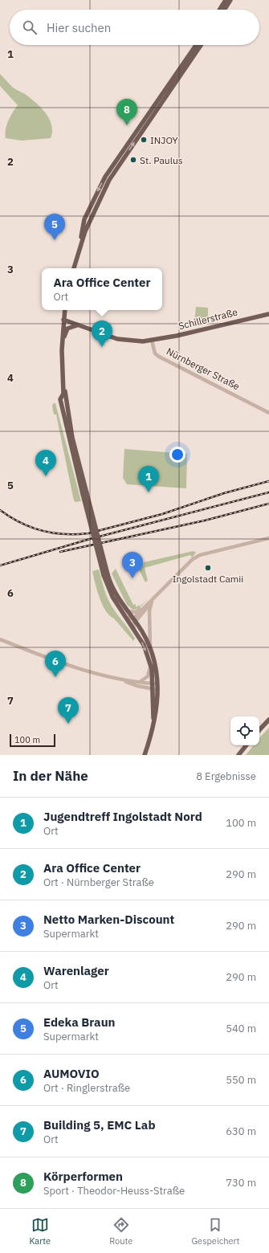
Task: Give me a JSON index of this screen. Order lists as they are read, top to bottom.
{
  "streets": {
    "main road": ["Schillerstraße"],
    "street": ["Nürnberger Straße"]
  },
  "crossings": [
    ["Schillerstraße", "Nürnberger Straße"]
  ],
  "places": ["INJOY", "St. Paulus", "Ingolstadt Camii"],
  "scale_bar": "100 m",
  "page": {
    "search": "Hier suchen",
    "pins": [
      "8",
      "5",
      "2",
      "4",
      "1",
      "3",
      "6",
      "7"
    ],
    "popup": ["Ara Office Center", "Ort"],
    "scale": "100 m",
    "heading": ["In der Nähe", "8 Ergebnisse"],
    "list": [
      {
        "mark": "1",
        "name": "Jugendtreff Ingolstadt Nord",
        "note": "Ort",
        "value": "100 m"
      },
      {
        "mark": "2",
        "name": "Ara Office Center",
        "note": "Ort · Nürnberger Straße",
        "value": "290 m"
      },
      {
        "mark": "3",
        "name": "Netto Marken-Discount",
        "note": "Supermarkt",
        "value": "290 m"
      },
      {
        "mark": "4",
        "name": "Warenlager",
        "note": "Ort",
        "value": "290 m"
      },
      {
        "mark": "5",
        "name": "Edeka Braun",
        "note": "Supermarkt",
        "value": "540 m"
      },
      {
        "mark": "6",
        "name": "AUMOVIO",
        "note": "Ort · Ringlerstraße",
        "value": "550 m"
      },
      {
        "mark": "7",
        "name": "Building 5, EMC Lab",
        "note": "Ort",
        "value": "630 m"
      },
      {
        "mark": "8",
        "name": "Körperformen",
        "note": "Sport · Theodor-Heuss-Straße",
        "value": "730 m"
      }
    ],
    "nav": ["Karte", "Route", "Gespeichert"]
  },
  "grid": {
    "rows": [
      "1",
      "2",
      "3",
      "4",
      "5",
      "6",
      "7"
    ]
  }
}
